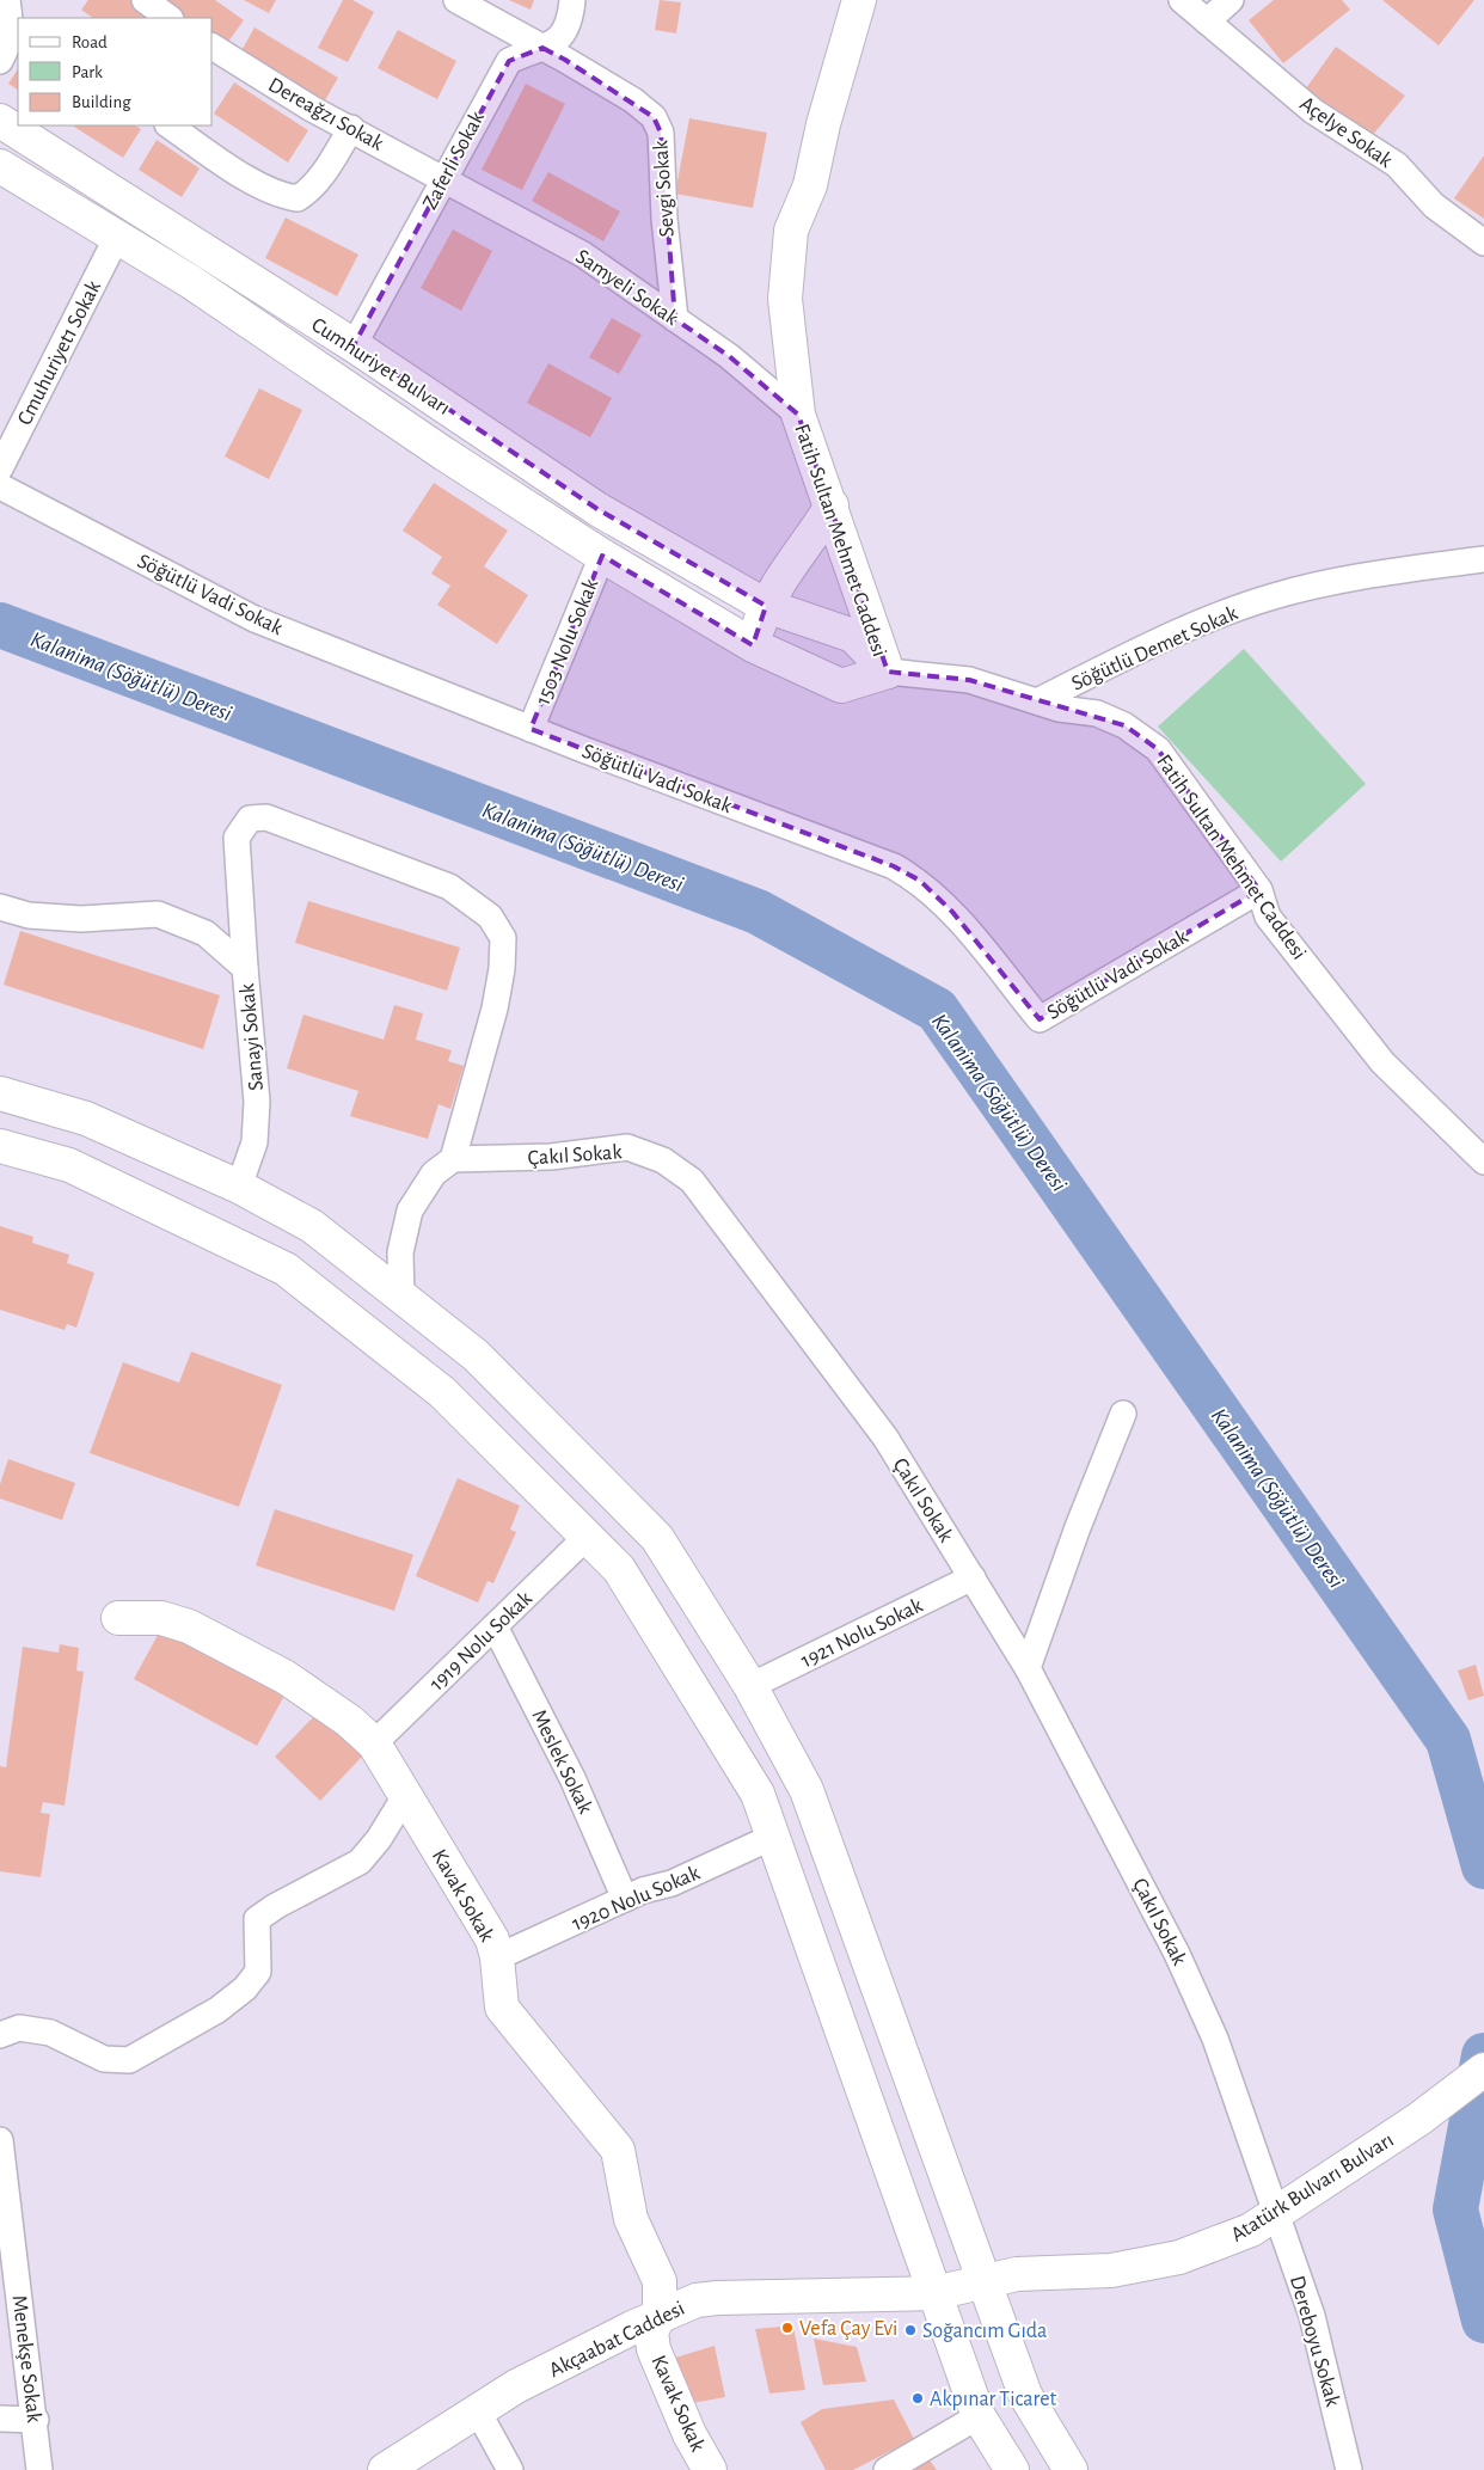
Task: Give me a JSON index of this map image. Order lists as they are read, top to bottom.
{
  "streets": {
    "street": [
      "Dereağzı Sokak",
      "Açelye Sokak",
      "Zaferli Sokak",
      "Sevgi Sokak",
      "Samyeli Sokak",
      "Cmuhuriyet1 Sokak",
      "Cumhuriyet Bulvarı",
      "Fatih Sultan Mehmet Caddesi",
      "Söğütlü Vadi Sokak",
      "1503 Nolu Sokak",
      "Söğütlü Demet Sokak",
      "Sanayi Sokak",
      "Çakıl Sokak",
      "1921 Nolu Sokak",
      "1919 Nolu Sokak",
      "Meslek Sokak",
      "Kavak Sokak",
      "1920 Nolu Sokak",
      "Atatürk Bulvarı Bulvarı",
      "Akçaabat Caddesi",
      "Dereboyu Sokak",
      "Menekşe Sokak"
    ]
  },
  "crossings": [
    ["Dereağzı Sokak", "Zaferli Sokak"],
    ["Dereağzı Sokak", "Samyeli Sokak"],
    ["Zaferli Sokak", "Sevgi Sokak"],
    ["Zaferli Sokak", "Samyeli Sokak"],
    ["Zaferli Sokak", "Cumhuriyet Bulvarı"],
    ["Sevgi Sokak", "Samyeli Sokak"],
    ["Samyeli Sokak", "Fatih Sultan Mehmet Caddesi"],
    ["Cmuhuriyet1 Sokak", "Cumhuriyet Bulvarı"],
    ["Cumhuriyet Bulvarı", "Fatih Sultan Mehmet Caddesi"],
    ["Cumhuriyet Bulvarı", "1503 Nolu Sokak"],
    ["Fatih Sultan Mehmet Caddesi", "Söğütlü Vadi Sokak"],
    ["Fatih Sultan Mehmet Caddesi", "Söğütlü Demet Sokak"],
    ["Söğütlü Vadi Sokak", "1503 Nolu Sokak"],
    ["Çakıl Sokak", "1921 Nolu Sokak"],
    ["Çakıl Sokak", "Atatürk Bulvarı Bulvarı"],
    ["Çakıl Sokak", "Dereboyu Sokak"],
    ["1919 Nolu Sokak", "Meslek Sokak"],
    ["1919 Nolu Sokak", "Kavak Sokak"],
    ["Meslek Sokak", "1920 Nolu Sokak"],
    ["Kavak Sokak", "1920 Nolu Sokak"],
    ["Kavak Sokak", "Akçaabat Caddesi"],
    ["Atatürk Bulvarı Bulvarı", "Akçaabat Caddesi"],
    ["Atatürk Bulvarı Bulvarı", "Dereboyu Sokak"]
  ],
  "water": ["Kalanima (Söğütlü) Deresi"],
  "places": ["Vefa Çay Evi", "Soğancım Gıda", "Akpınar Ticaret"],
  "legend": ["Road", "Park", "Building"]
}
